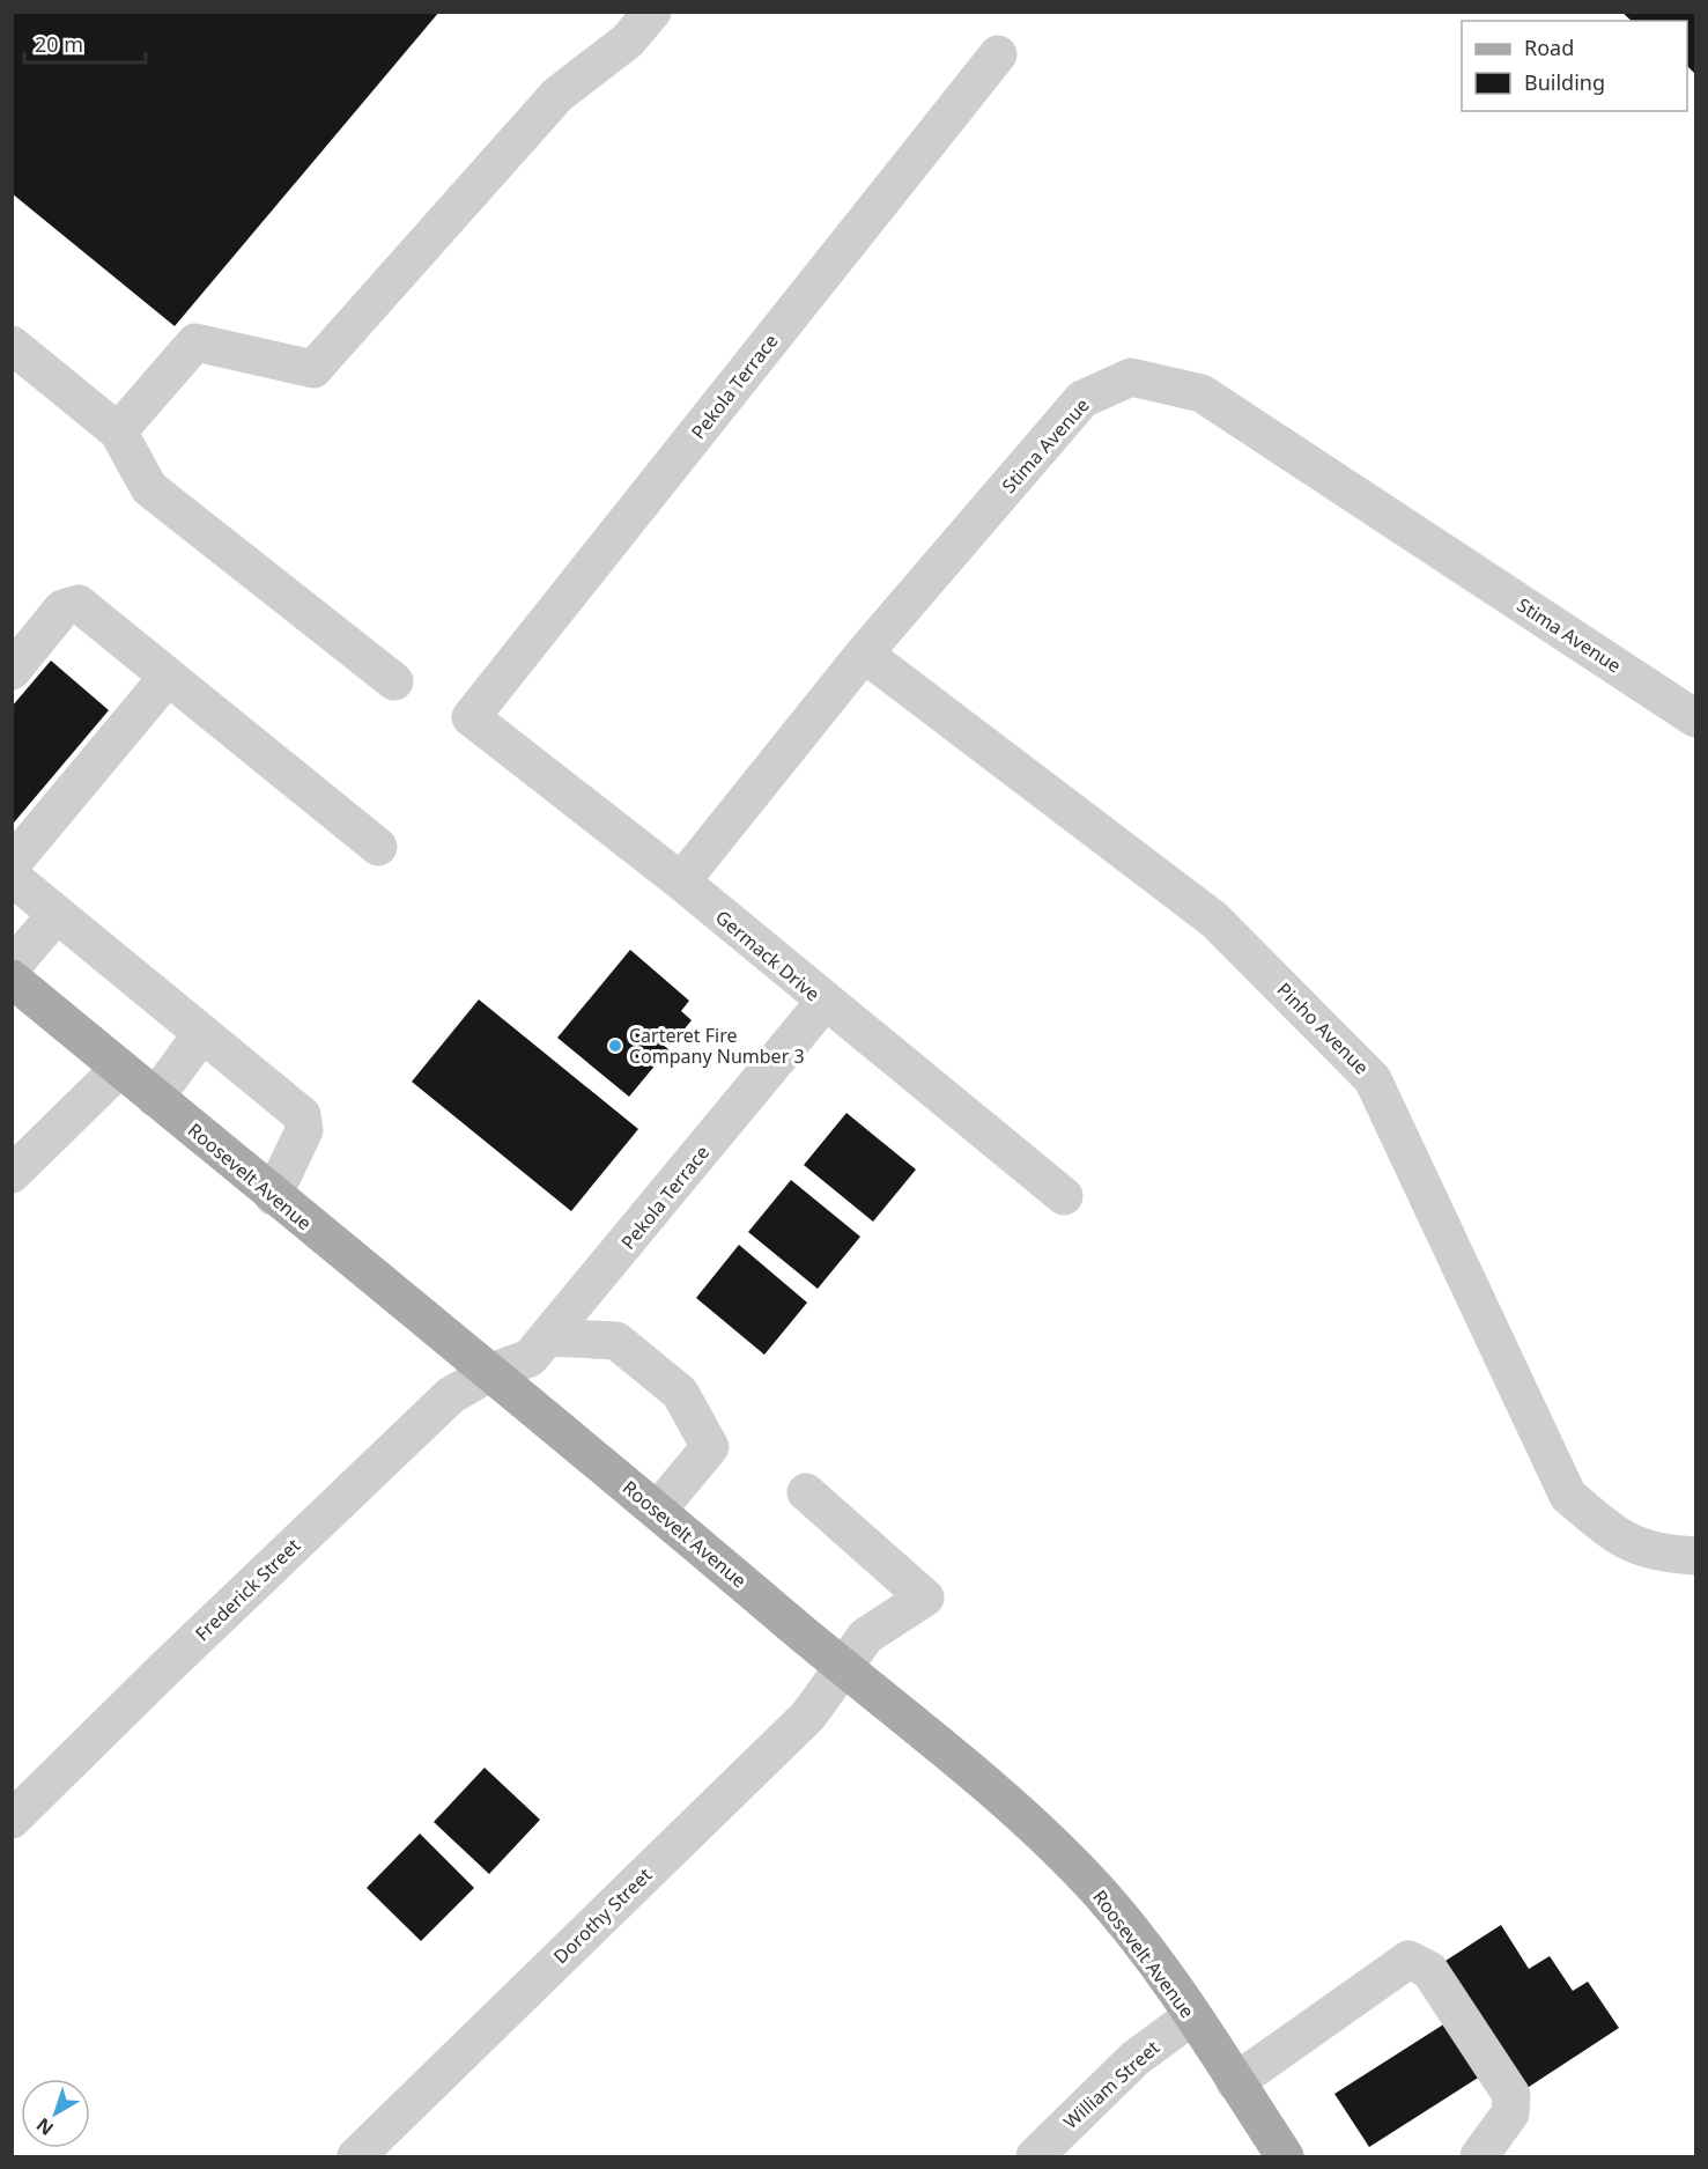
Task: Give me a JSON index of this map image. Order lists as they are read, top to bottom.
{
  "streets": {
    "main road": ["Roosevelt Avenue"],
    "street": [
      "Pekola Terrace",
      "Stima Avenue",
      "Germack Drive",
      "Pinho Avenue",
      "Frederick Street",
      "Dorothy Street",
      "William Street"
    ]
  },
  "crossings": [
    ["Pekola Terrace", "Germack Drive"],
    ["Pekola Terrace", "Roosevelt Avenue"],
    ["Pekola Terrace", "Frederick Street"],
    ["Stima Avenue", "Germack Drive"],
    ["Stima Avenue", "Pinho Avenue"],
    ["Roosevelt Avenue", "Frederick Street"],
    ["Roosevelt Avenue", "Dorothy Street"],
    ["Roosevelt Avenue", "William Street"]
  ],
  "places": ["Carteret Fire Company Number 3"],
  "legend": ["Road", "Building"],
  "scale_bar": "20 m",
  "north": "bottom left"
}
